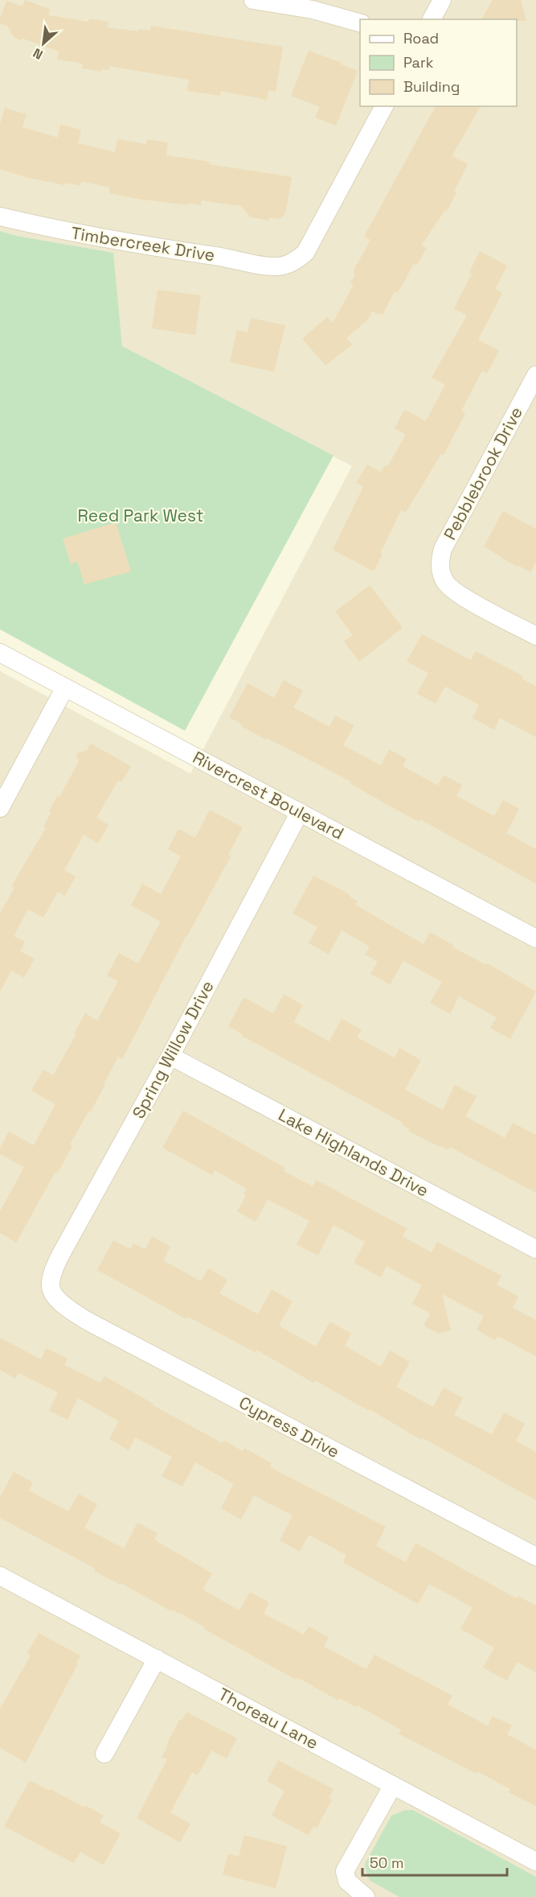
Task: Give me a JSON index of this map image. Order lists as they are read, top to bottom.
{
  "streets": {
    "street": [
      "Timbercreek Drive",
      "Pebblebrook Drive",
      "Rivercrest Boulevard",
      "Spring Willow Drive",
      "Lake Highlands Drive",
      "Cypress Drive",
      "Thoreau Lane"
    ]
  },
  "crossings": [
    ["Rivercrest Boulevard", "Spring Willow Drive"],
    ["Spring Willow Drive", "Lake Highlands Drive"],
    ["Spring Willow Drive", "Cypress Drive"]
  ],
  "parks": ["Reed Park West"],
  "legend": ["Road", "Park", "Building"],
  "scale_bar": "50 m",
  "north": "bottom left"
}
